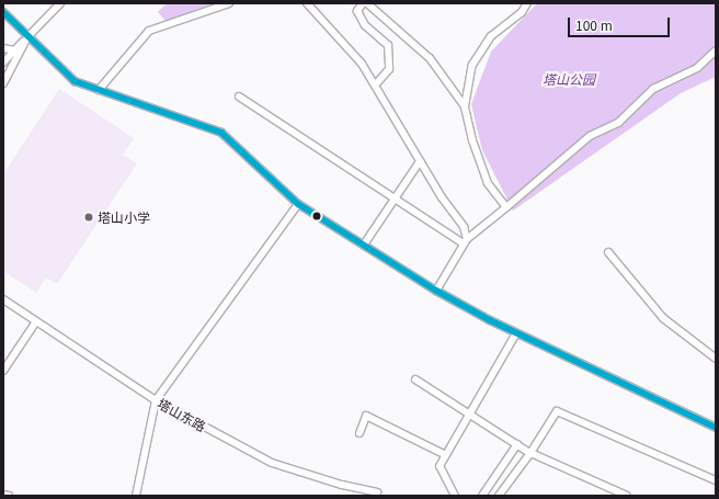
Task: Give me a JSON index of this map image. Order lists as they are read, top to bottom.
{
  "streets": {
    "street": ["塔山东路"]
  },
  "parks": ["塔山公园"],
  "places": ["塔山小学"],
  "scale_bar": "100 m"
}
